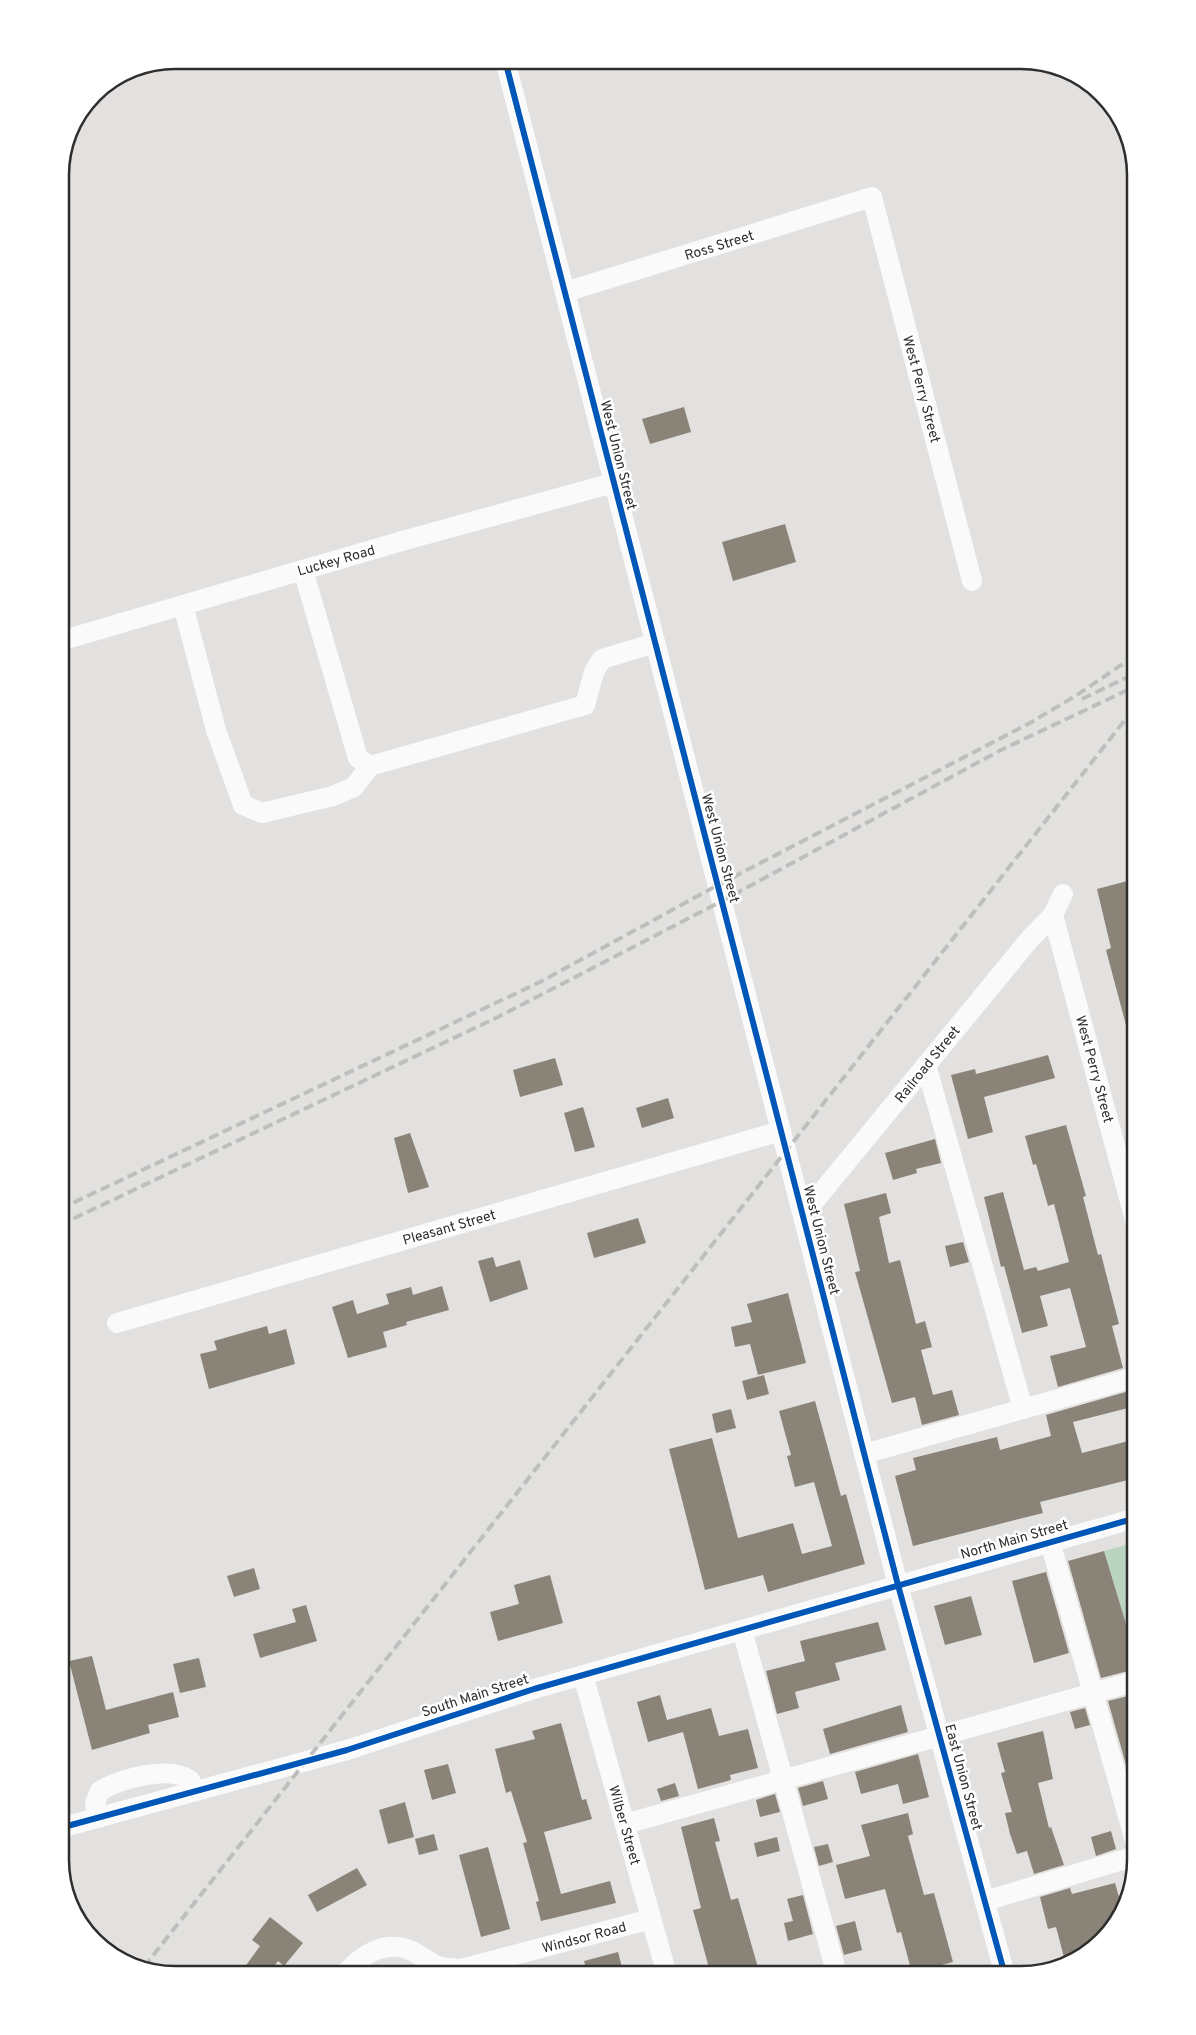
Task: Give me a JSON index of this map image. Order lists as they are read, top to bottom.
{
  "streets": {
    "street": [
      "Ross Street",
      "West Perry Street",
      "West Union Street",
      "Luckey Road",
      "Railroad Street",
      "Pleasant Street",
      "North Main Street",
      "South Main Street",
      "East Union Street",
      "Wilber Street",
      "Windsor Road"
    ]
  },
  "crossings": [
    ["Ross Street", "West Perry Street"],
    ["Ross Street", "West Union Street"],
    ["West Perry Street", "Railroad Street"],
    ["West Union Street", "Luckey Road"],
    ["West Union Street", "Railroad Street"],
    ["West Union Street", "Pleasant Street"],
    ["West Union Street", "North Main Street"],
    ["West Union Street", "South Main Street"],
    ["West Union Street", "East Union Street"],
    ["North Main Street", "South Main Street"],
    ["North Main Street", "East Union Street"],
    ["South Main Street", "East Union Street"],
    ["South Main Street", "Wilber Street"],
    ["Wilber Street", "Windsor Road"]
  ]
}
